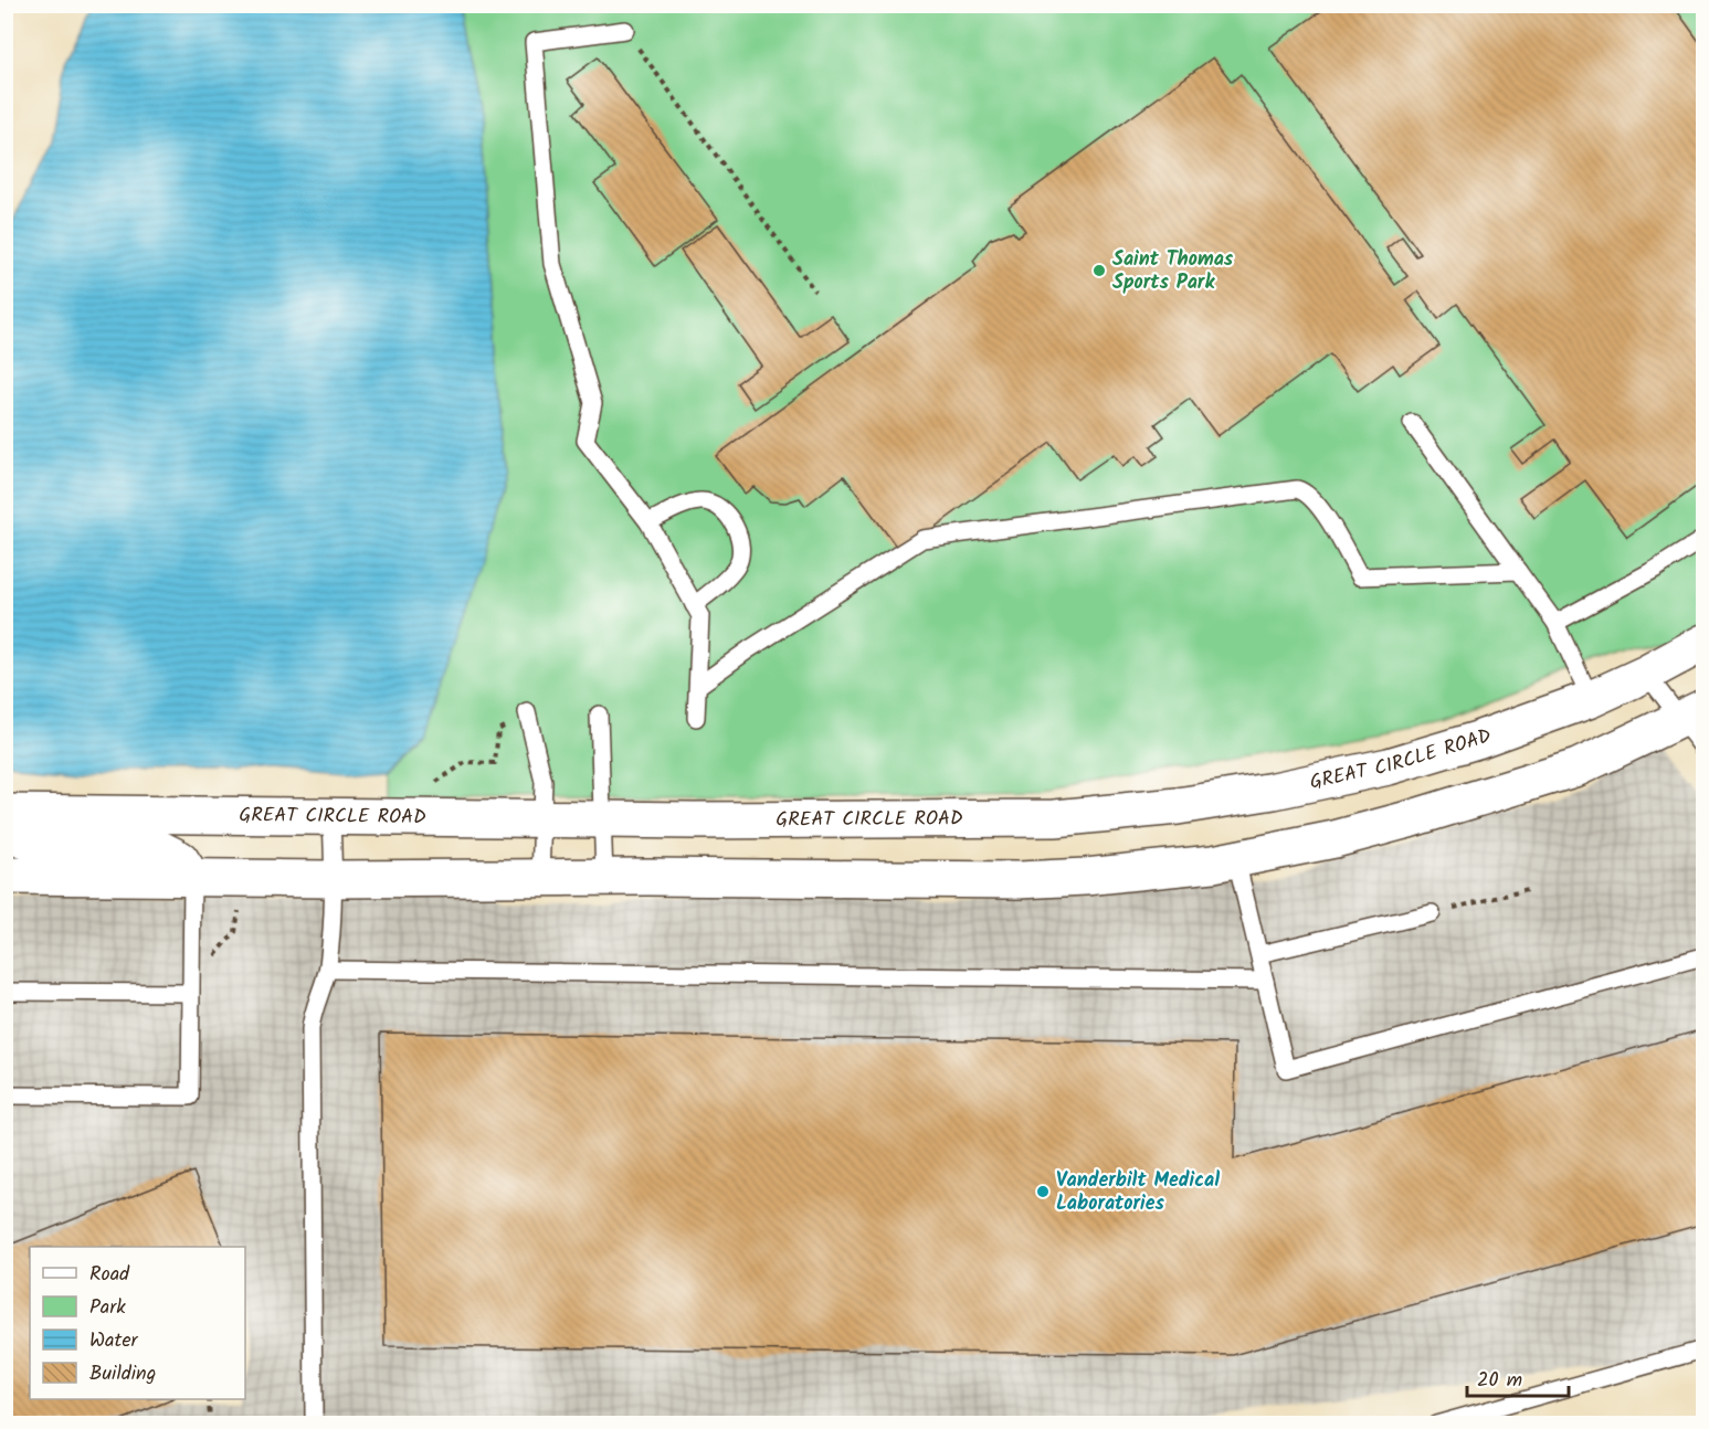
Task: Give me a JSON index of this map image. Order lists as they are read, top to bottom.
{
  "streets": {
    "street": ["GREAT CIRCLE ROAD"]
  },
  "places": ["Saint Thomas Sports Park", "Vanderbilt Medical Laboratories"],
  "legend": [
    "Road",
    "Park",
    "Water",
    "Building"
  ],
  "scale_bar": "20 m"
}
